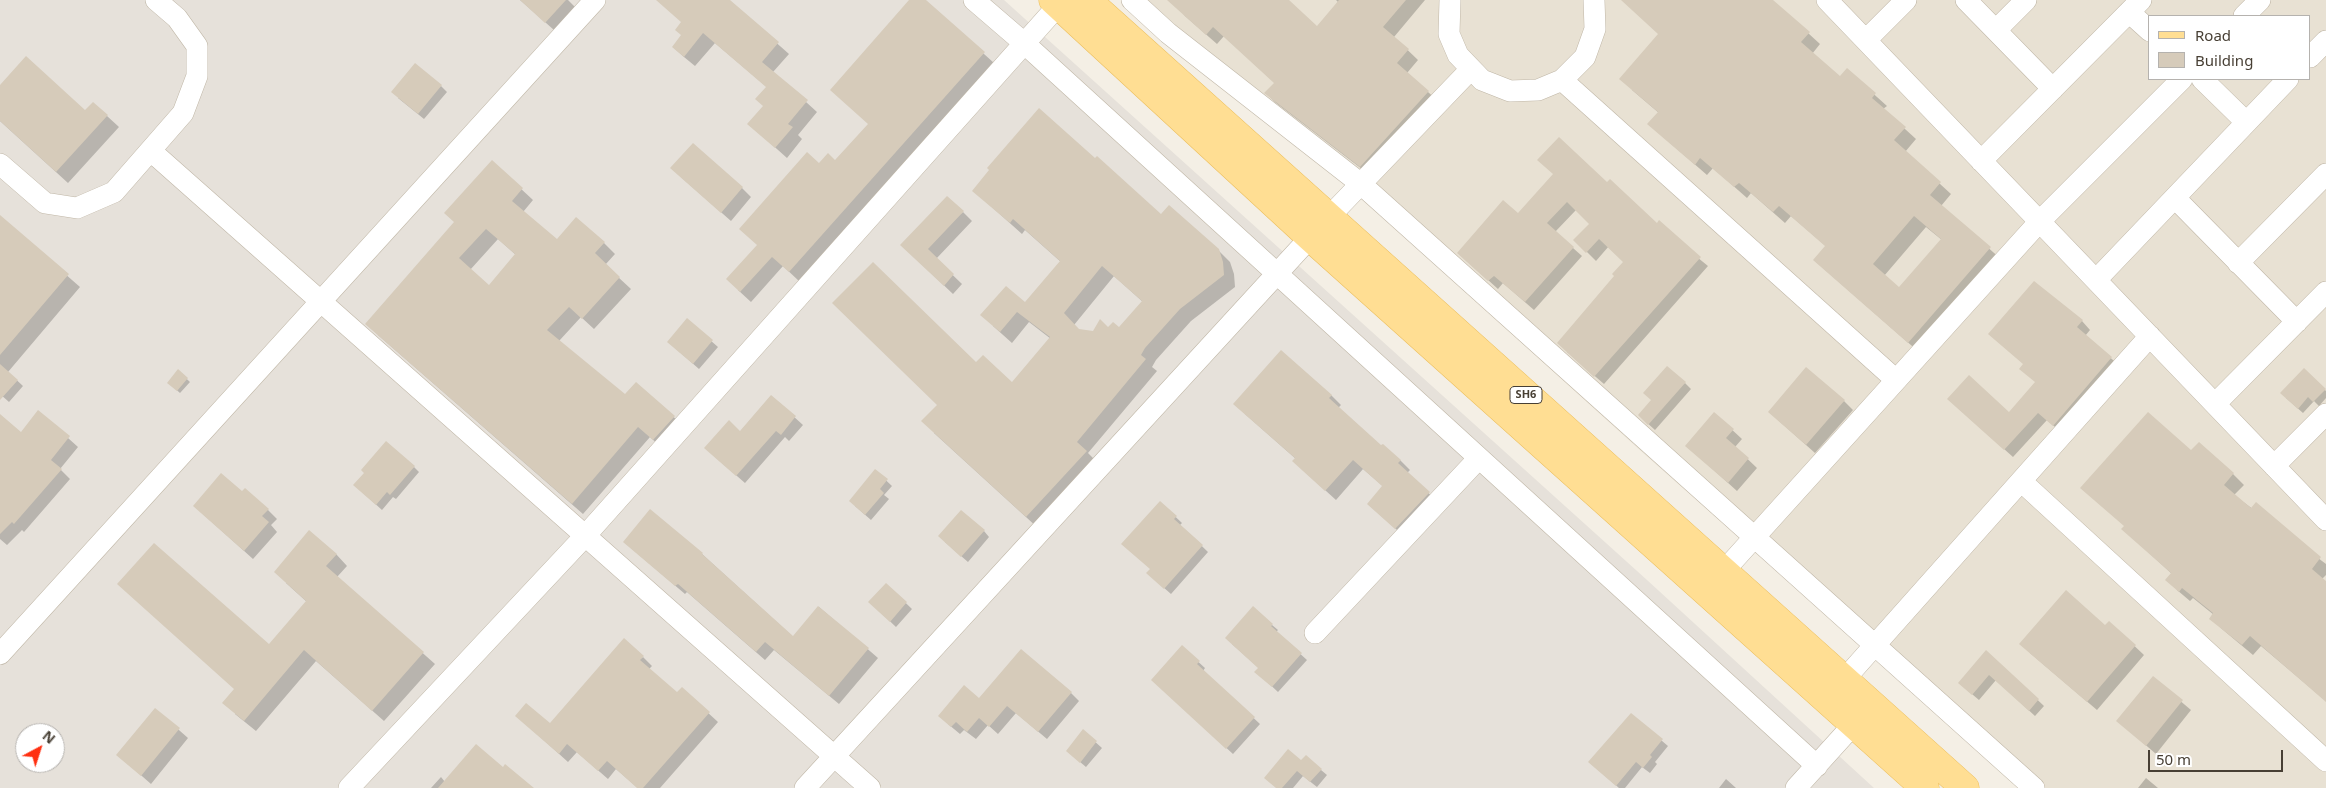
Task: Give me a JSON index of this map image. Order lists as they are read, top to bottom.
{
  "streets": {
    "main road": ["SH6"]
  },
  "legend": ["Road", "Building"],
  "scale_bar": "50 m",
  "north": "top right"
}
